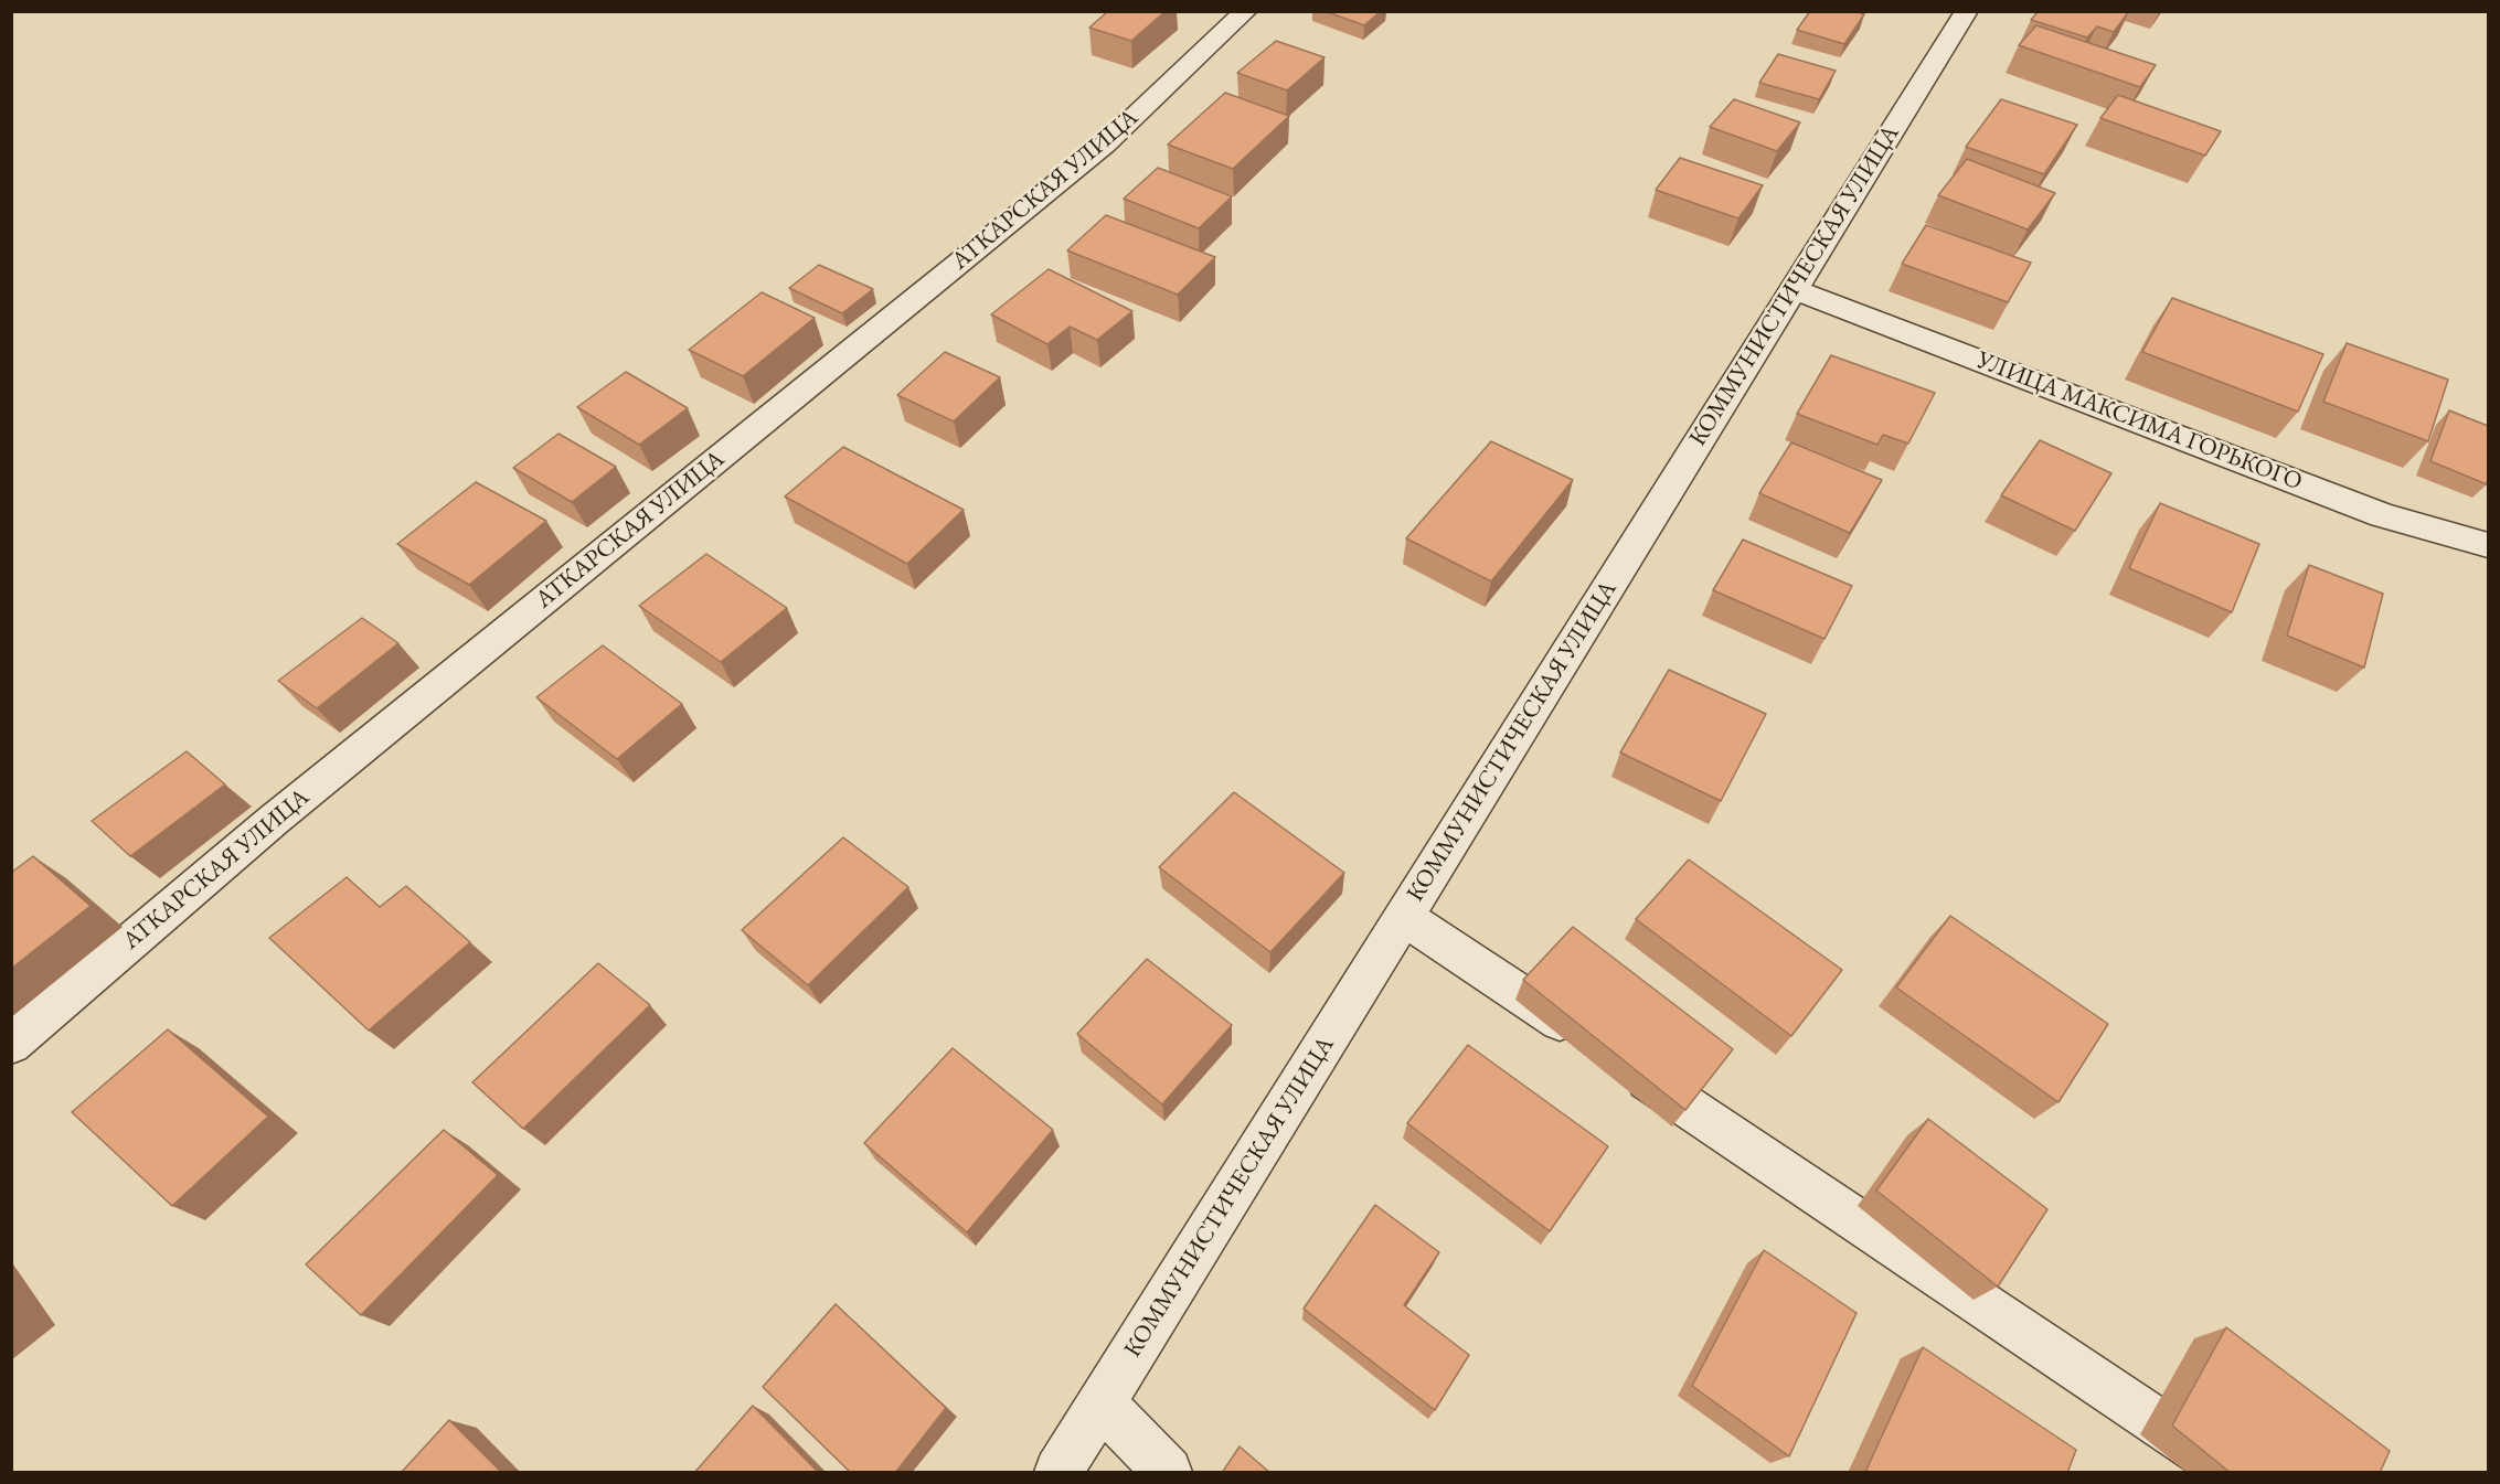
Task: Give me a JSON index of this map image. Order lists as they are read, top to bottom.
{
  "streets": {
    "street": ["АТКАРСКАЯ УЛИЦА", "КОММУНИСТИЧЕСКАЯ УЛИЦА", "УЛИЦА МАКСИМА ГОРЬКОГО"]
  },
  "crossings": [
    ["КОММУНИСТИЧЕСКАЯ УЛИЦА", "УЛИЦА МАКСИМА ГОРЬКОГО"]
  ]
}
